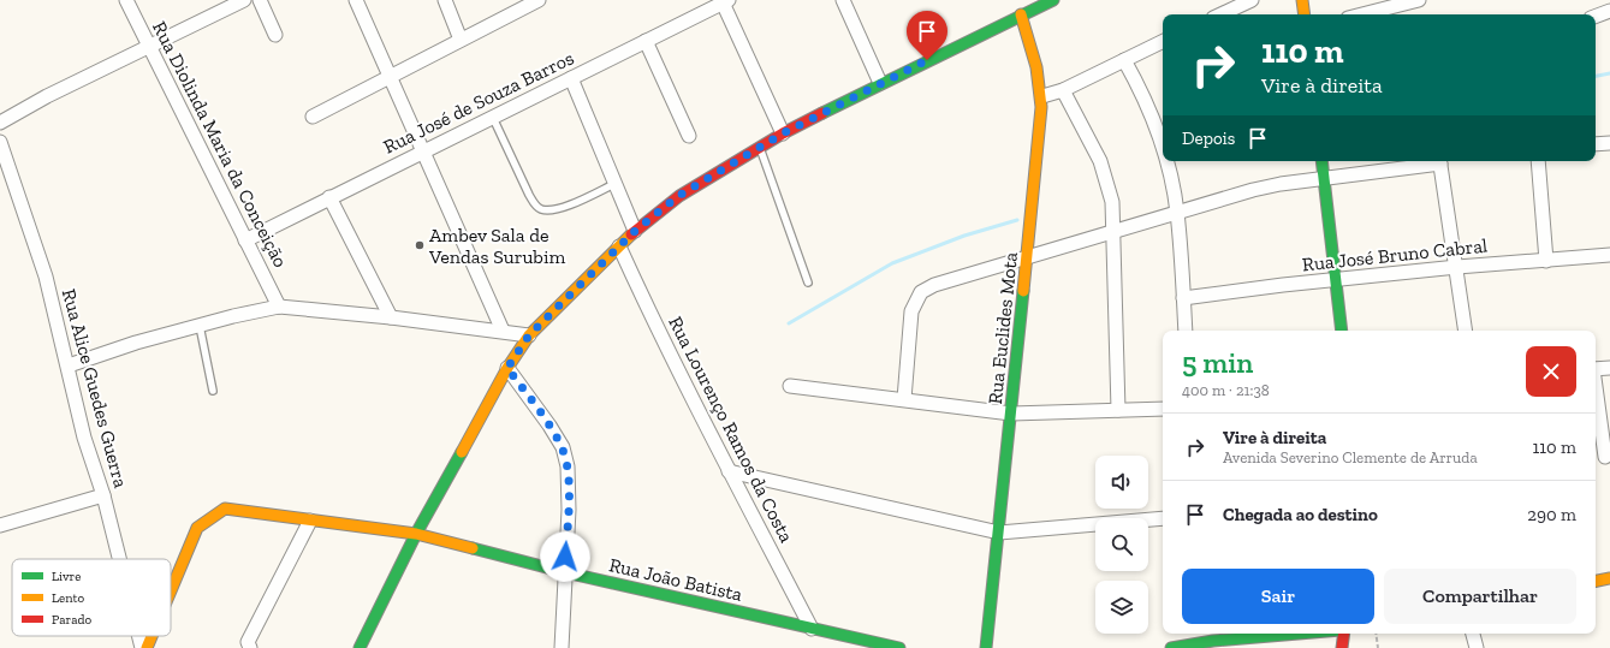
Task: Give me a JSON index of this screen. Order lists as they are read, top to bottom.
{
  "streets": {
    "main road": ["Rua Euclides Mota", "Rua João Batista"],
    "street": [
      "Rua José de Souza Barros",
      "Rua Diolinda Maria da Conceição",
      "Rua José Bruno Cabral",
      "Rua Alice Guedes Guerra",
      "Rua Lourenço Ramos da Costa"
    ]
  },
  "crossings": [
    ["Rua José de Souza Barros", "Rua Diolinda Maria da Conceição"],
    ["Rua Lourenço Ramos da Costa", "Rua João Batista"]
  ],
  "places": ["Ambev Sala de Vendas Surubim"],
  "legend": ["Livre", "Lento", "Parado"],
  "page": {
    "turn": ["110 m", "Vire à direita"],
    "then": "Depois",
    "heading": ["5 min", "400 m · 21:38"],
    "list": [
      {
        "name": "Vire à direita",
        "note": "Avenida Severino Clemente de Arruda",
        "value": "110 m"
      },
      {
        "name": "Chegada ao destino",
        "value": "290 m"
      }
    ],
    "buttons": ["Sair", "Compartilhar"]
  }
}
